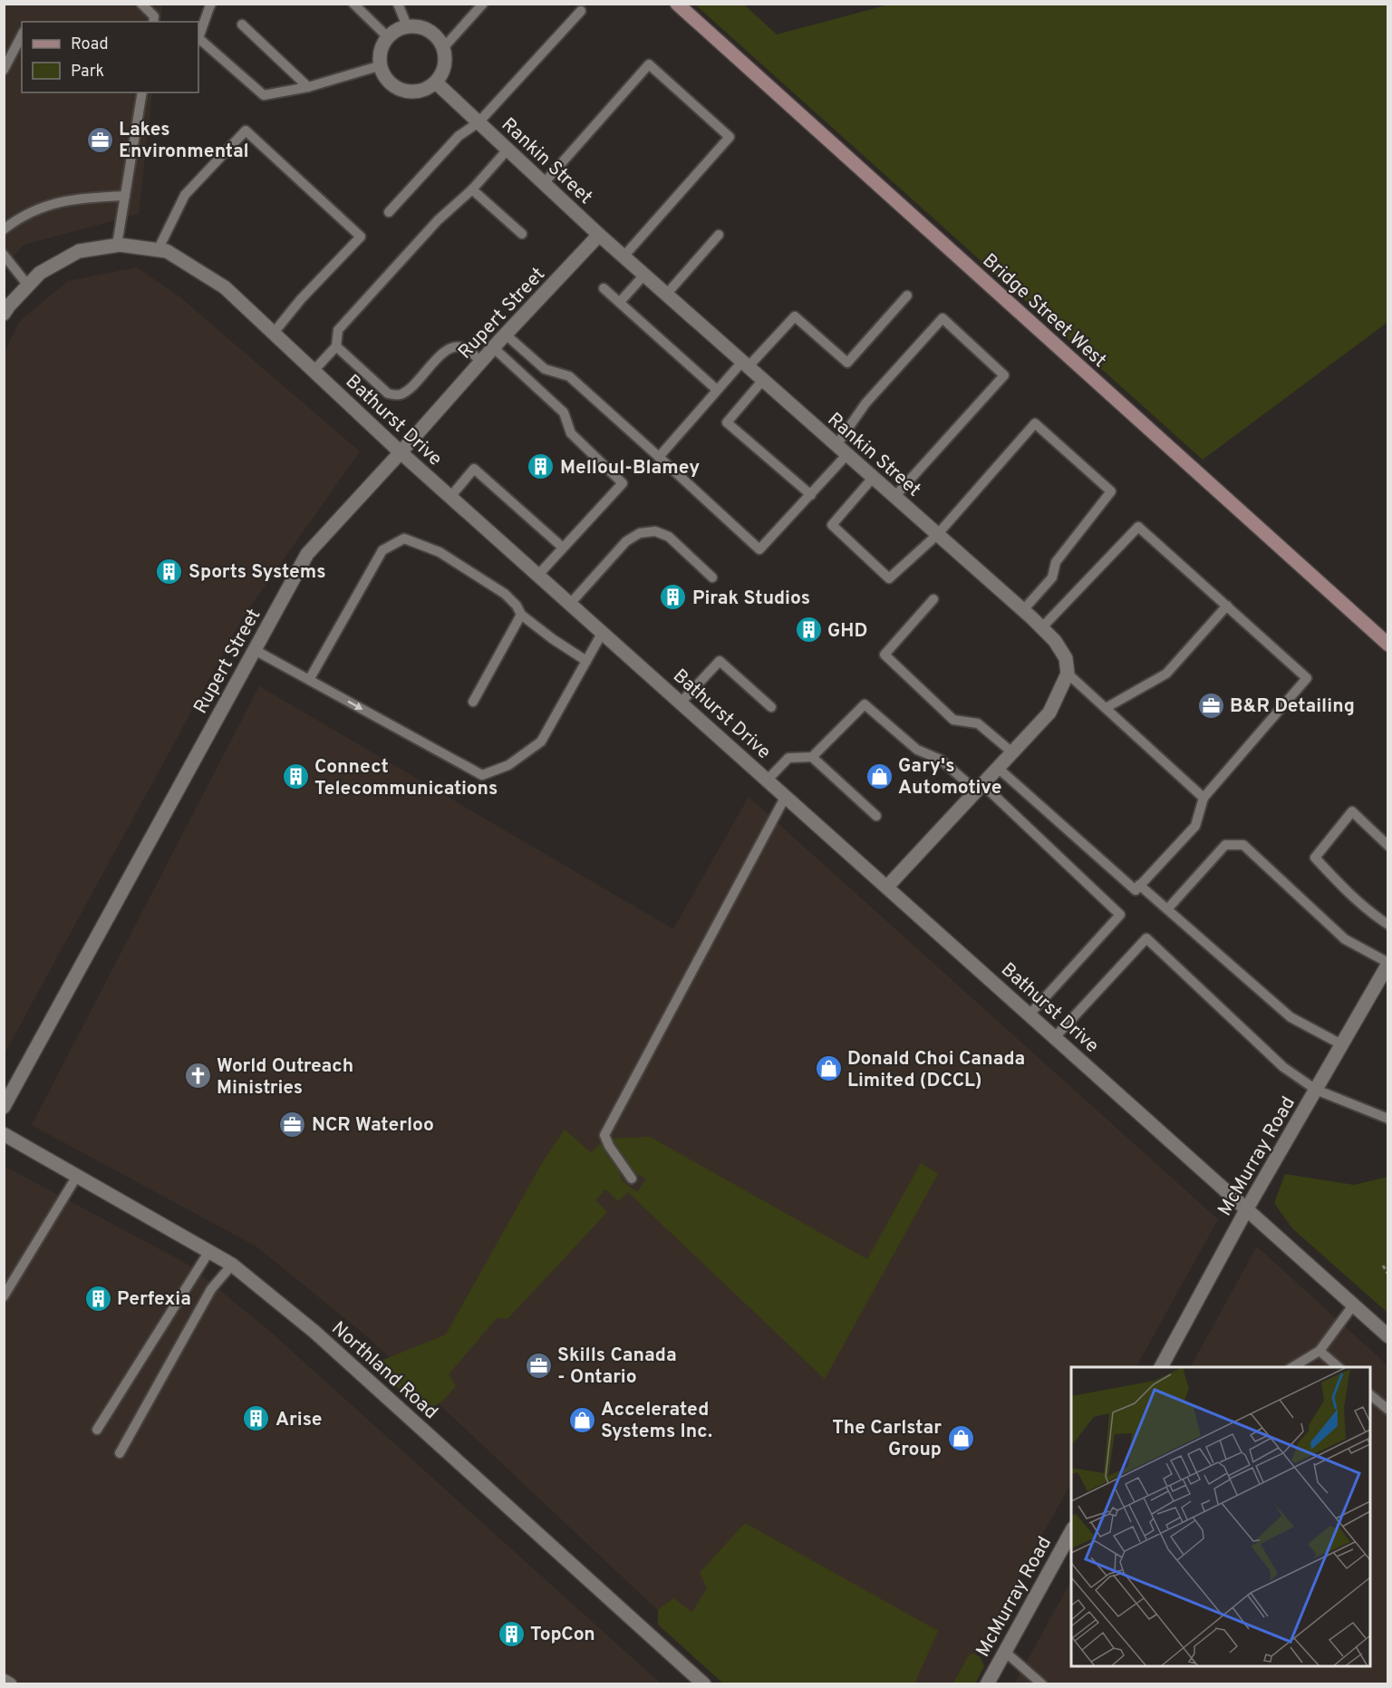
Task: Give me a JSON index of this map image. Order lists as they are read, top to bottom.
{
  "streets": {
    "street": [
      "Rankin Street",
      "Bridge Street West",
      "Rupert Street",
      "Bathurst Drive",
      "McMurray Road",
      "Northland Road"
    ]
  },
  "crossings": [
    ["Rankin Street", "Rupert Street"],
    ["Rupert Street", "Bathurst Drive"],
    ["Bathurst Drive", "McMurray Road"]
  ],
  "places": {
    "office": [
      "Lakes Environmental",
      "B&R Detailing",
      "NCR Waterloo",
      "Skills Canada - Ontario"
    ],
    "building": [
      "Melloul-Blamey",
      "Sports Systems",
      "Pirak Studios",
      "GHD",
      "Connect Telecommunications",
      "Perfexia",
      "Arise",
      "TopCon"
    ],
    "shop": [
      "Gary's Automotive",
      "Donald Choi Canada Limited (DCCL)",
      "Accelerated Systems Inc.",
      "The Carlstar Group"
    ],
    "church": ["World Outreach Ministries"]
  },
  "legend": ["Road", "Park"]
}
